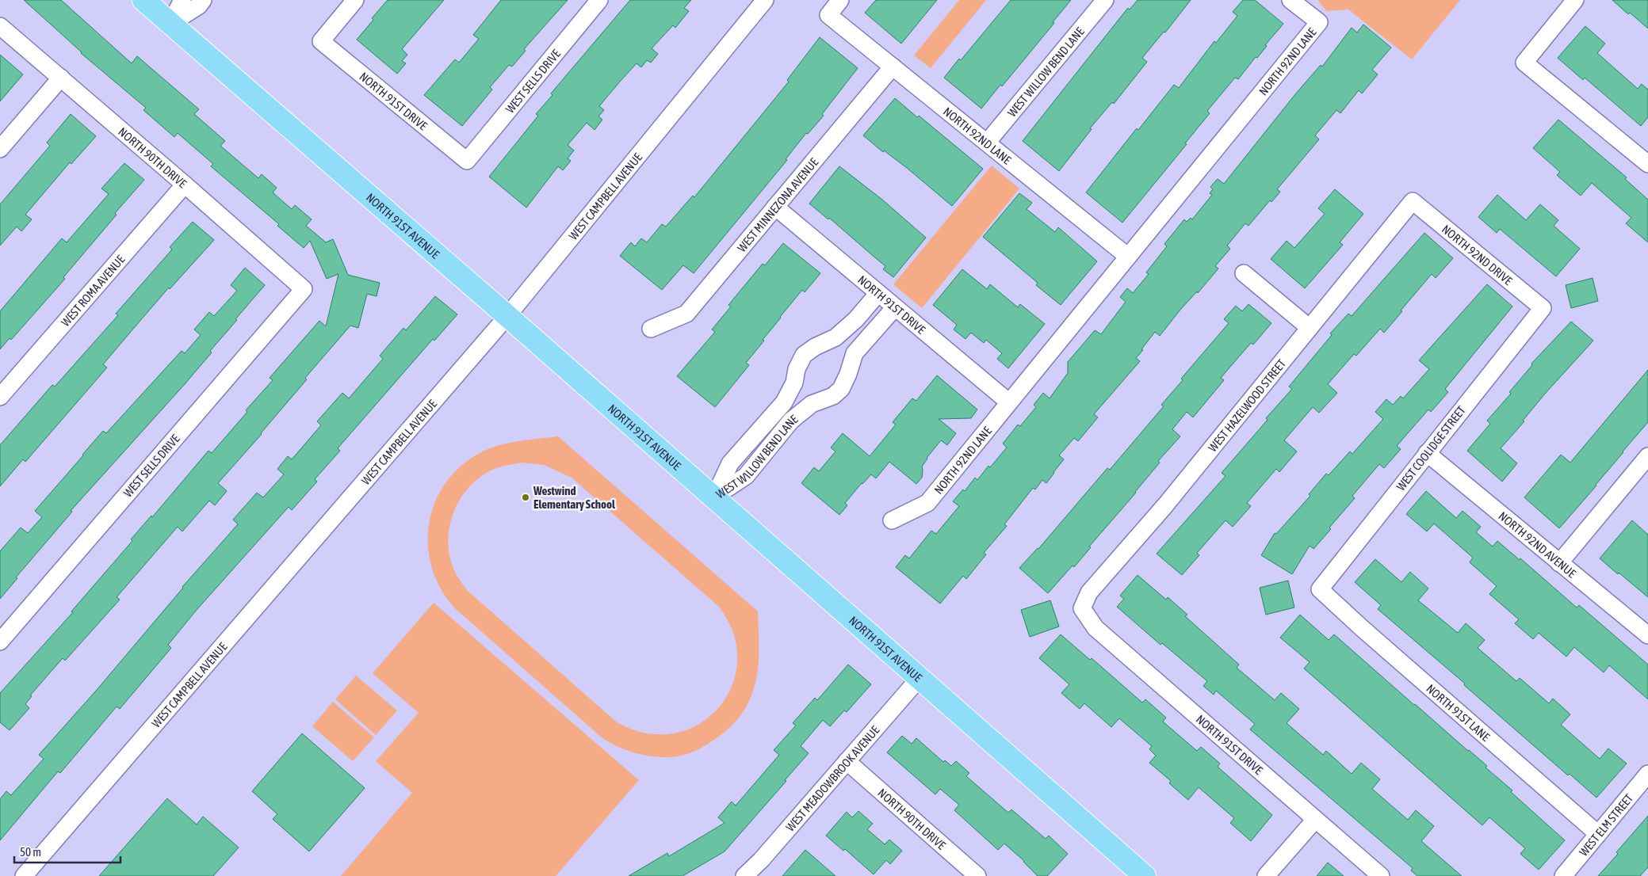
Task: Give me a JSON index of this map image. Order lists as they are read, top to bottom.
{
  "streets": {
    "main road": ["NORTH 91ST AVENUE"],
    "street": [
      "NORTH 92ND LANE",
      "WEST WILLOW BEND LANE",
      "WEST SELLS DRIVE",
      "NORTH 91ST DRIVE",
      "NORTH 90TH DRIVE",
      "WEST CAMPBELL AVENUE",
      "WEST MINNEZONA AVENUE",
      "NORTH 92ND DRIVE",
      "WEST ROMA AVENUE",
      "WEST HAZELWOOD STREET",
      "WEST COOLIDGE STREET",
      "NORTH 92ND AVENUE",
      "NORTH 91ST LANE",
      "WEST MEADOWBROOK AVENUE",
      "WEST ELM STREET"
    ]
  },
  "crossings": [
    ["NORTH 92ND LANE", "WEST WILLOW BEND LANE"],
    ["NORTH 92ND LANE", "NORTH 91ST DRIVE"],
    ["NORTH 92ND LANE", "WEST MINNEZONA AVENUE"],
    ["WEST WILLOW BEND LANE", "NORTH 91ST DRIVE"],
    ["WEST WILLOW BEND LANE", "NORTH 91ST AVENUE"],
    ["WEST SELLS DRIVE", "NORTH 91ST DRIVE"],
    ["WEST SELLS DRIVE", "NORTH 90TH DRIVE"],
    ["NORTH 91ST DRIVE", "WEST MINNEZONA AVENUE"],
    ["NORTH 91ST DRIVE", "WEST HAZELWOOD STREET"],
    ["NORTH 90TH DRIVE", "WEST ROMA AVENUE"],
    ["NORTH 90TH DRIVE", "WEST MEADOWBROOK AVENUE"],
    ["WEST CAMPBELL AVENUE", "NORTH 91ST AVENUE"],
    ["NORTH 91ST AVENUE", "WEST MEADOWBROOK AVENUE"],
    ["NORTH 92ND DRIVE", "WEST HAZELWOOD STREET"],
    ["NORTH 92ND DRIVE", "WEST COOLIDGE STREET"],
    ["WEST COOLIDGE STREET", "NORTH 92ND AVENUE"],
    ["WEST COOLIDGE STREET", "NORTH 91ST LANE"],
    ["NORTH 91ST LANE", "WEST ELM STREET"]
  ],
  "places": ["Westwind Elementary School"],
  "scale_bar": "50 m"
}
